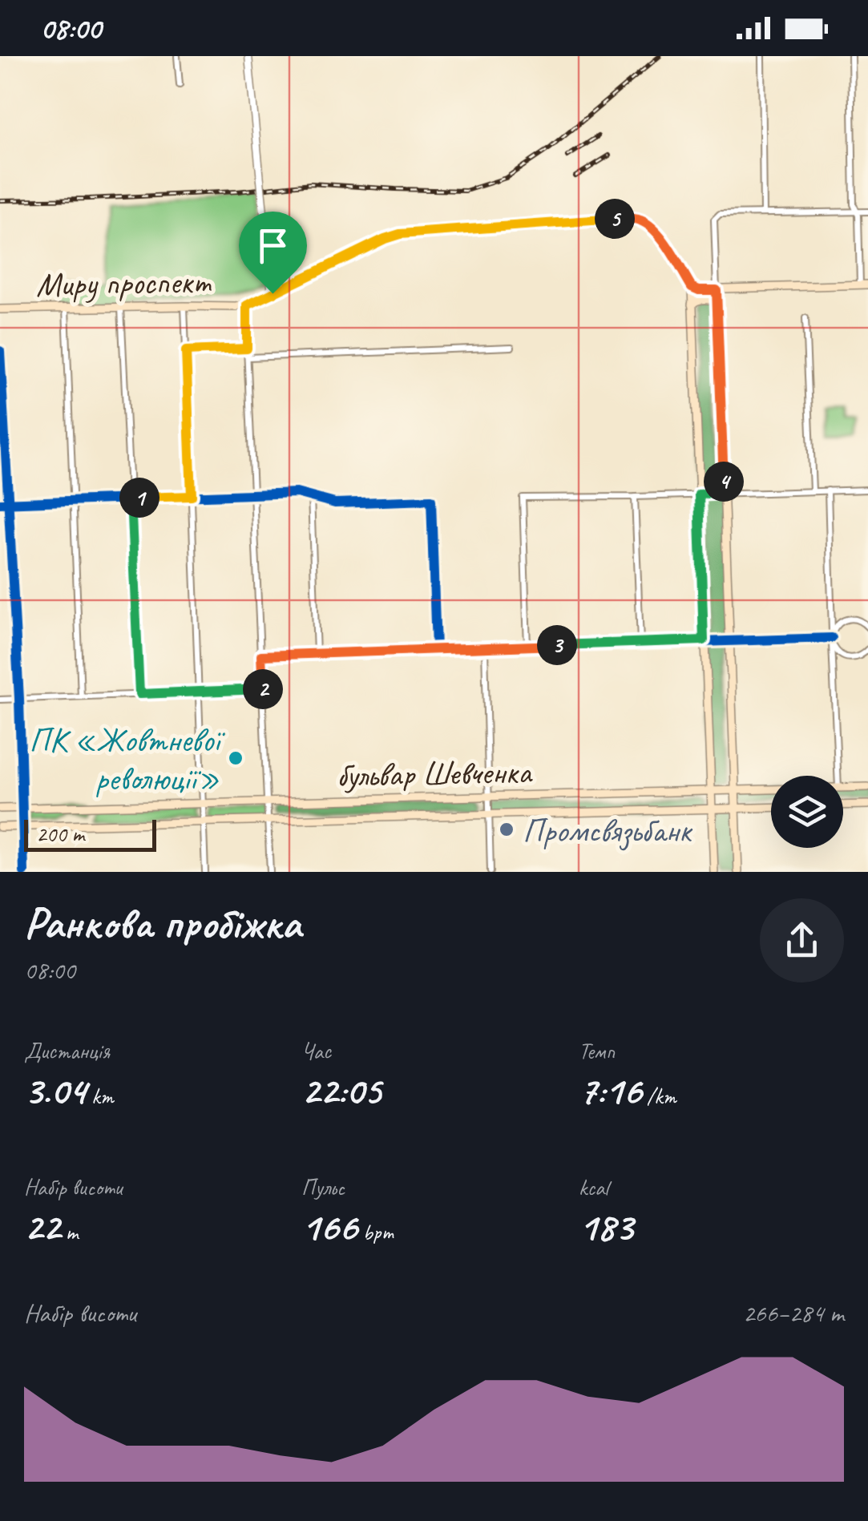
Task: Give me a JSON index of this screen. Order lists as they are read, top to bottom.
{
  "streets": {
    "main road": ["Миру проспект", "бульвар Шевченка"]
  },
  "places": ["ПК «Жовтневої революції»", "Промсвязьбанк"],
  "scale_bar": "200 m",
  "page": {
    "status": "08:00",
    "pins": [
      "5",
      "4",
      "1",
      "3",
      "2"
    ],
    "scale": "200 m",
    "heading": ["Ранкова пробіжка", "08:00"],
    "stats": [
      ["Дистанція", "3.04 km"],
      ["Час", "22:05"],
      ["Темп", "7:16 /km"],
      ["Набір висоти", "22 m"],
      ["Пульс", "166 bpm"],
      ["kcal", "183"]
    ],
    "chart": ["Набір висоти", "266–284 m"]
  }
}
